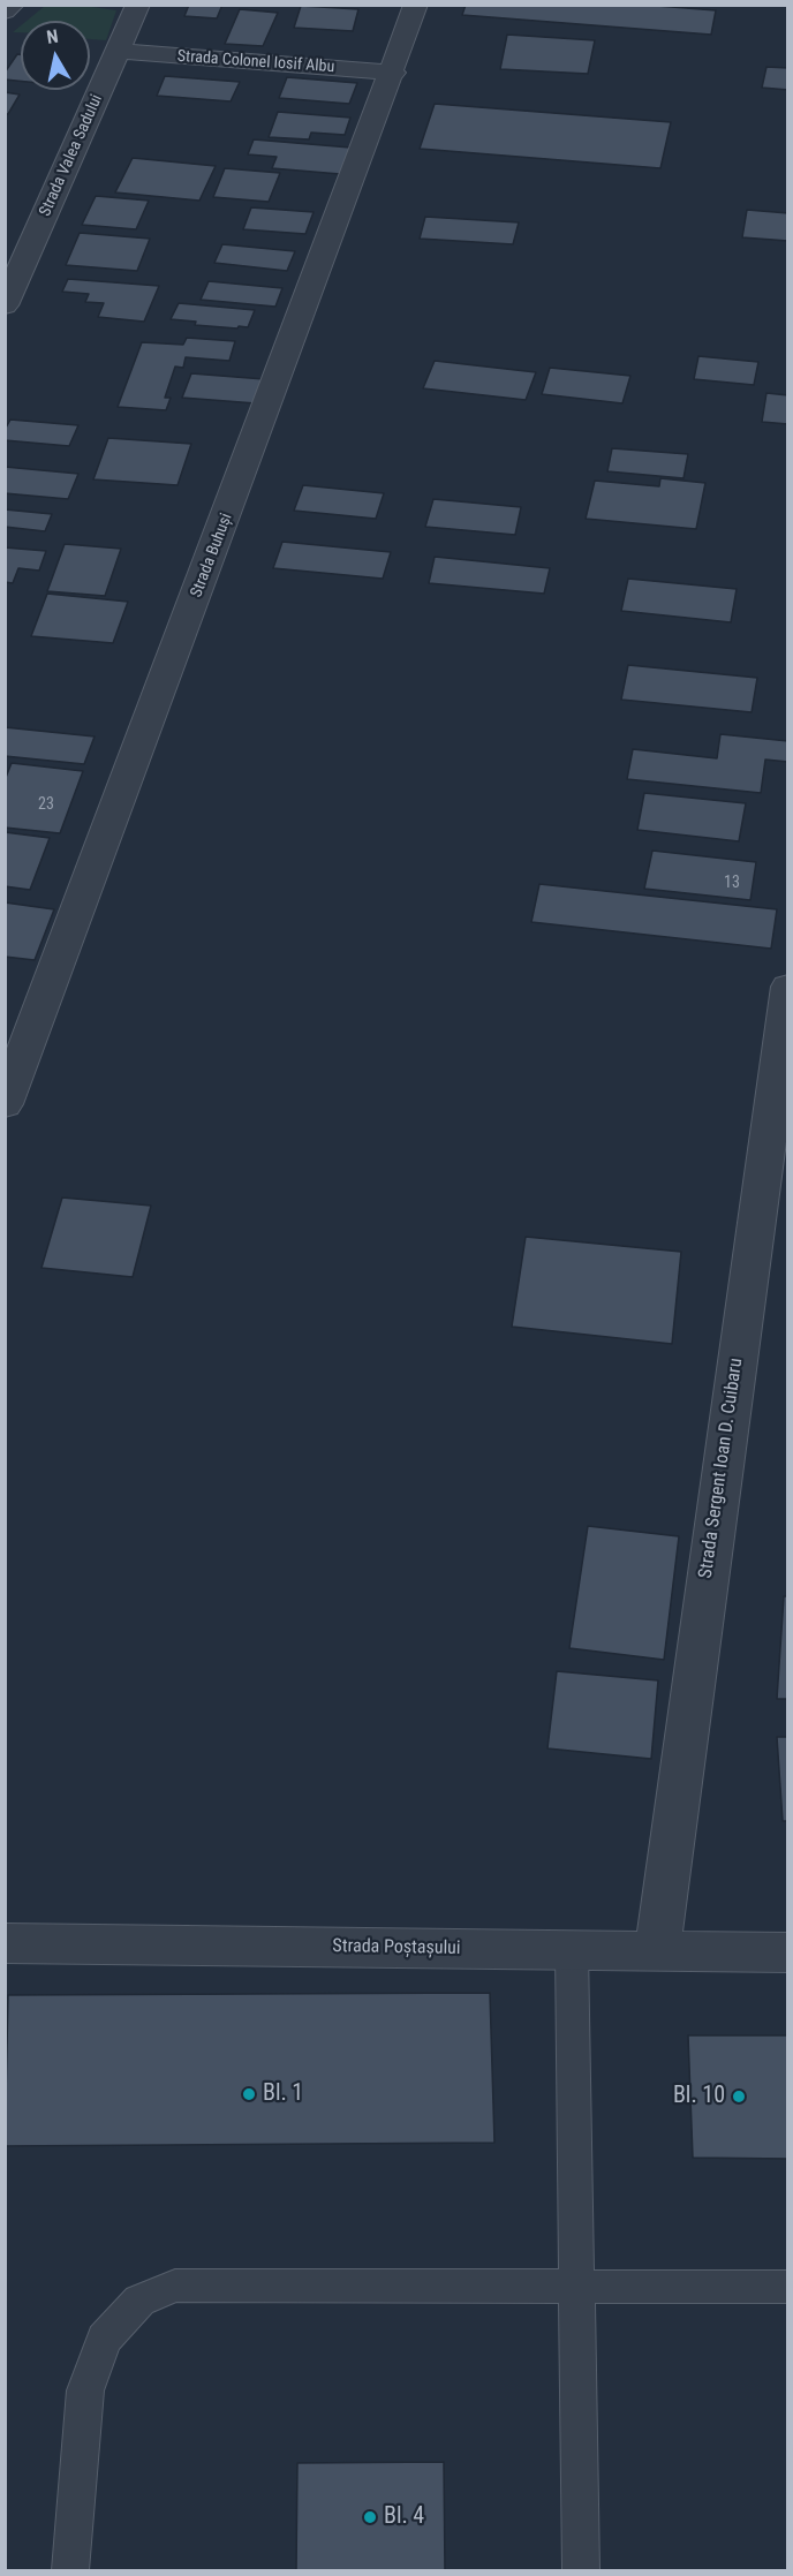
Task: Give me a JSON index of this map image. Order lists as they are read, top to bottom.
{
  "streets": {
    "street": [
      "Strada Colonel Iosif Albu",
      "Strada Valea Sadului",
      "Strada Buhuși",
      "Strada Sergent Ioan D. Cuibaru",
      "Strada Poștașului"
    ]
  },
  "crossings": [
    ["Strada Colonel Iosif Albu", "Strada Valea Sadului"],
    ["Strada Colonel Iosif Albu", "Strada Buhuși"],
    ["Strada Sergent Ioan D. Cuibaru", "Strada Poștașului"]
  ],
  "places": ["Bl. 1", "Bl. 10", "Bl. 4"],
  "house_numbers": ["23", "13"],
  "north": "top"
}
